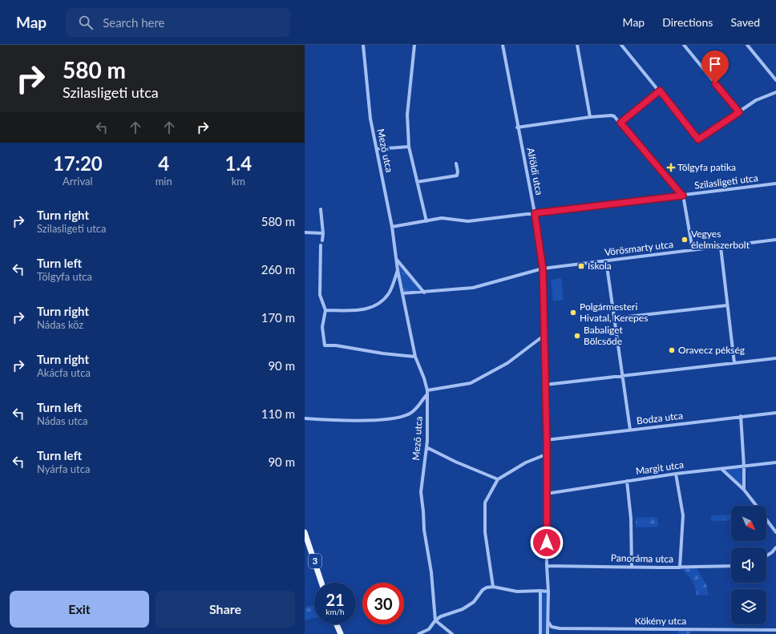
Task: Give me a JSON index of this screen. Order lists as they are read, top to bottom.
{
  "streets": {
    "main road": ["3"],
    "street": [
      "Mező utca",
      "Alföldi utca",
      "Szilasligeti utca",
      "Vörösmarty utca",
      "Bodza utca",
      "Margit utca",
      "Panoráma utca",
      "Kökény utca"
    ]
  },
  "crossings": [
    ["Mező utca", "Szilasligeti utca"],
    ["Mező utca", "Vörösmarty utca"],
    ["Alföldi utca", "Szilasligeti utca"],
    ["Alföldi utca", "Vörösmarty utca"],
    ["Alföldi utca", "Bodza utca"],
    ["Alföldi utca", "Margit utca"],
    ["Alföldi utca", "Panoráma utca"],
    ["Alföldi utca", "Kökény utca"]
  ],
  "places": {
    "health": ["Tölgyfa patika"],
    "other": [
      "Vegyes élelmiszerbolt",
      "Polgármesteri Hivatal, Kerepes",
      "Babaliget Bölcsőde",
      "Oravecz pékség"
    ],
    "transit": ["Iskola"]
  },
  "north": "bottom right",
  "page": {
    "header": "Map",
    "search": "Search here",
    "nav": ["Map", "Directions", "Saved"],
    "turn": ["580 m", "Szilasligeti utca"],
    "eta": [
      "17:20",
      "Arrival",
      "4",
      "min",
      "1.4",
      "km"
    ],
    "list": [
      {
        "name": "Turn right",
        "note": "Szilasligeti utca",
        "value": "580 m"
      },
      {
        "name": "Turn left",
        "note": "Tölgyfa utca",
        "value": "260 m"
      },
      {
        "name": "Turn right",
        "note": "Nádas köz",
        "value": "170 m"
      },
      {
        "name": "Turn right",
        "note": "Akácfa utca",
        "value": "90 m"
      },
      {
        "name": "Turn left",
        "note": "Nádas utca",
        "value": "110 m"
      },
      {
        "name": "Turn left",
        "note": "Nyárfa utca",
        "value": "90 m"
      }
    ],
    "speed": "21 km/h",
    "limit": "30",
    "buttons": ["Exit", "Share"]
  }
}
